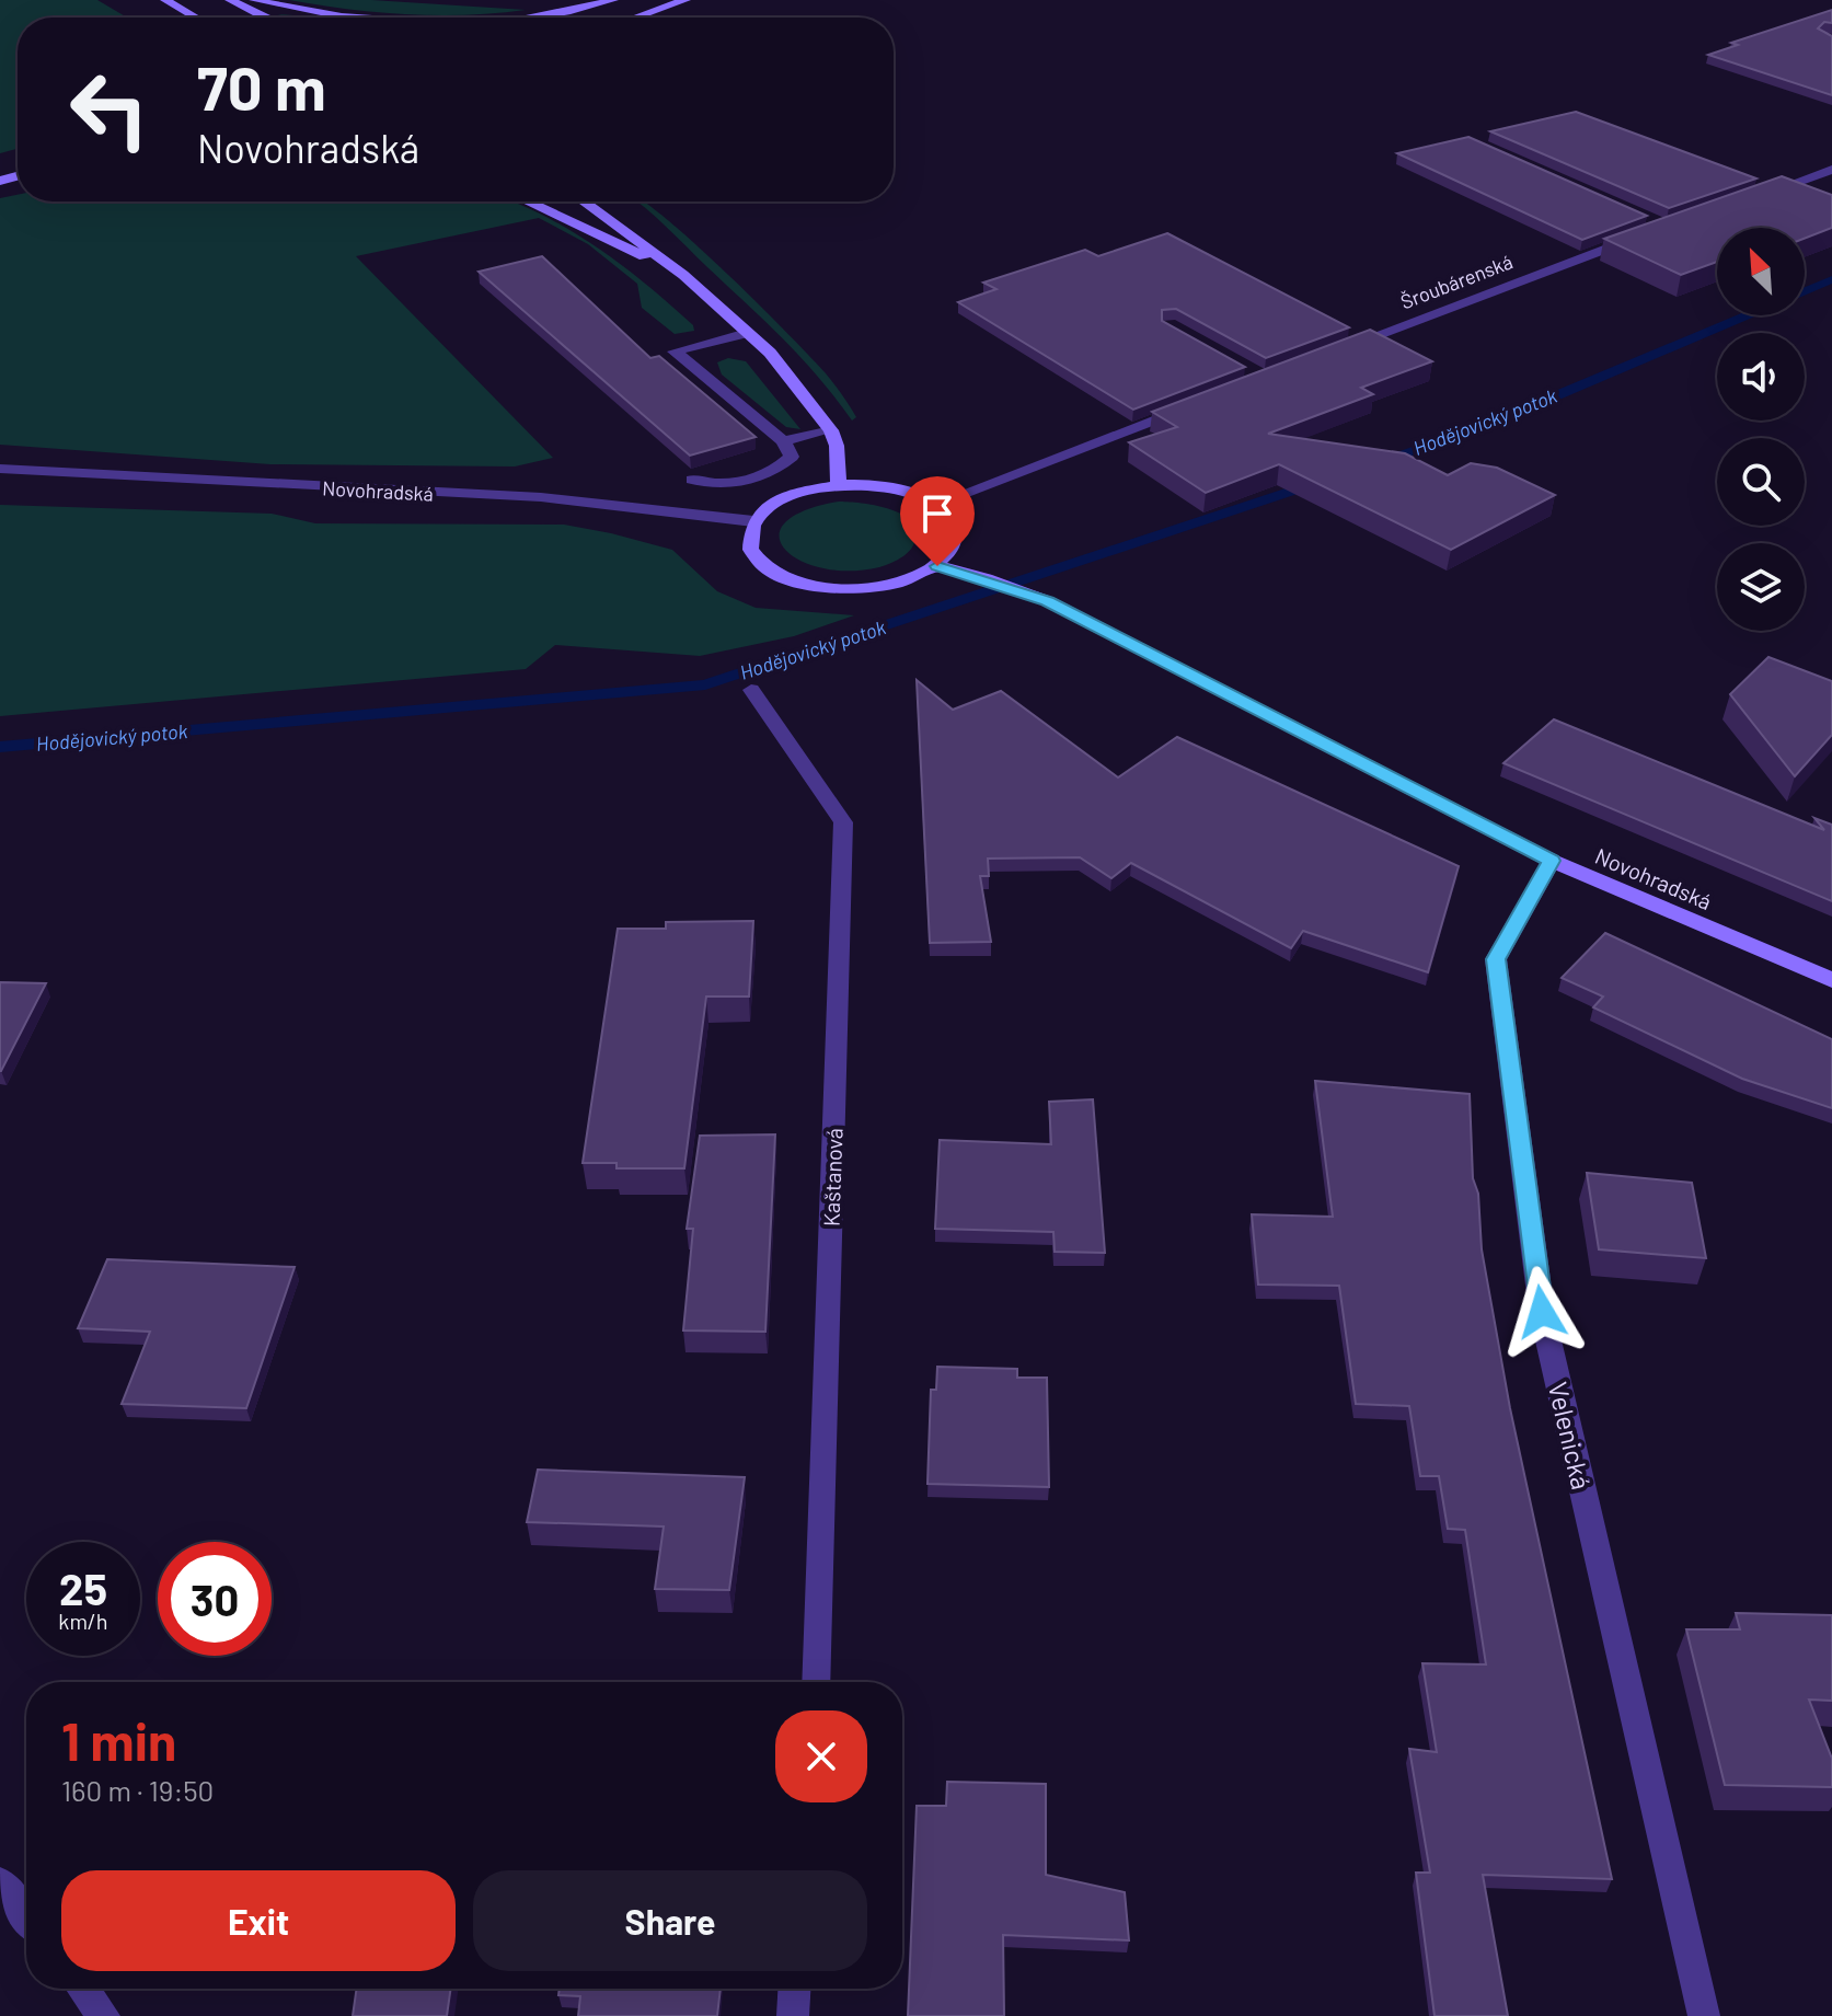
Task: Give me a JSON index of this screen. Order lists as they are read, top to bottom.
{
  "streets": {
    "main road": ["Novohradská"],
    "street": ["Šroubárenská", "Kaštanová", "Velenická"]
  },
  "crossings": [
    ["Novohradská", "Velenická"]
  ],
  "water": ["Hodějovický potok"],
  "north": "top left",
  "page": {
    "turn": ["70 m", "Novohradská"],
    "speed": "25 km/h",
    "limit": "30",
    "heading": ["1 min", "160 m · 19:50"],
    "buttons": ["Exit", "Share"]
  }
}
